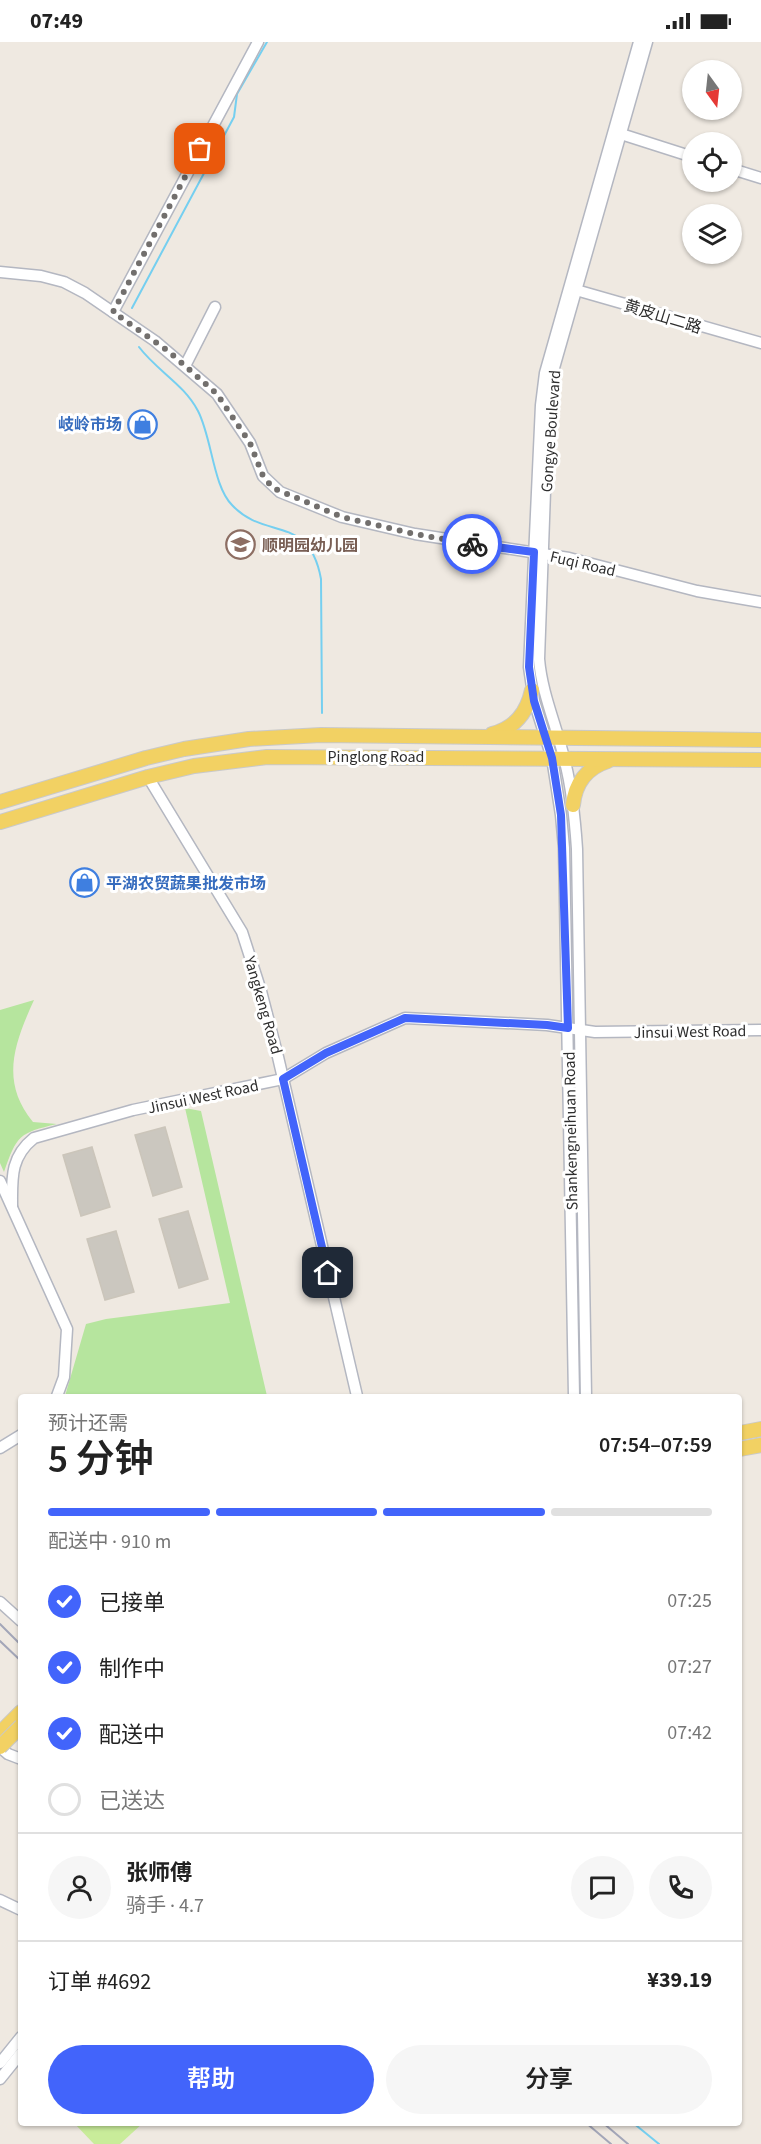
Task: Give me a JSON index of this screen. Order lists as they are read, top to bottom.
{
  "streets": {
    "main road": ["Pinglong Road"],
    "street": [
      "黄皮山二路",
      "Gongye Boulevard",
      "Fuqi Road",
      "Yangkeng Road",
      "Jinsui West Road",
      "Shankengneihuan Road"
    ]
  },
  "crossings": [
    ["黄皮山二路", "Gongye Boulevard"],
    ["Gongye Boulevard", "Fuqi Road"],
    ["Gongye Boulevard", "Pinglong Road"],
    ["Gongye Boulevard", "Shankengneihuan Road"],
    ["Pinglong Road", "Yangkeng Road"],
    ["Pinglong Road", "Shankengneihuan Road"],
    ["Yangkeng Road", "Jinsui West Road"],
    ["Jinsui West Road", "Shankengneihuan Road"]
  ],
  "places": {
    "shop": ["岐岭市场", "平湖农贸蔬果批发市场"],
    "school or university": ["顺明园幼儿园"]
  },
  "north": "bottom",
  "page": {
    "status": "07:49",
    "heading": ["5 分钟", "预计还需", "07:54–07:59"],
    "panel": [
      "张师傅",
      "骑手 · 4.7",
      "订单 #4692",
      "¥39.19"
    ],
    "bar": "配送中 · 910 m",
    "list": [
      ["已接单", "07:25"],
      ["制作中", "07:27"],
      ["配送中", "07:42"],
      "已送达"
    ],
    "buttons": ["帮助", "分享"]
  }
}
